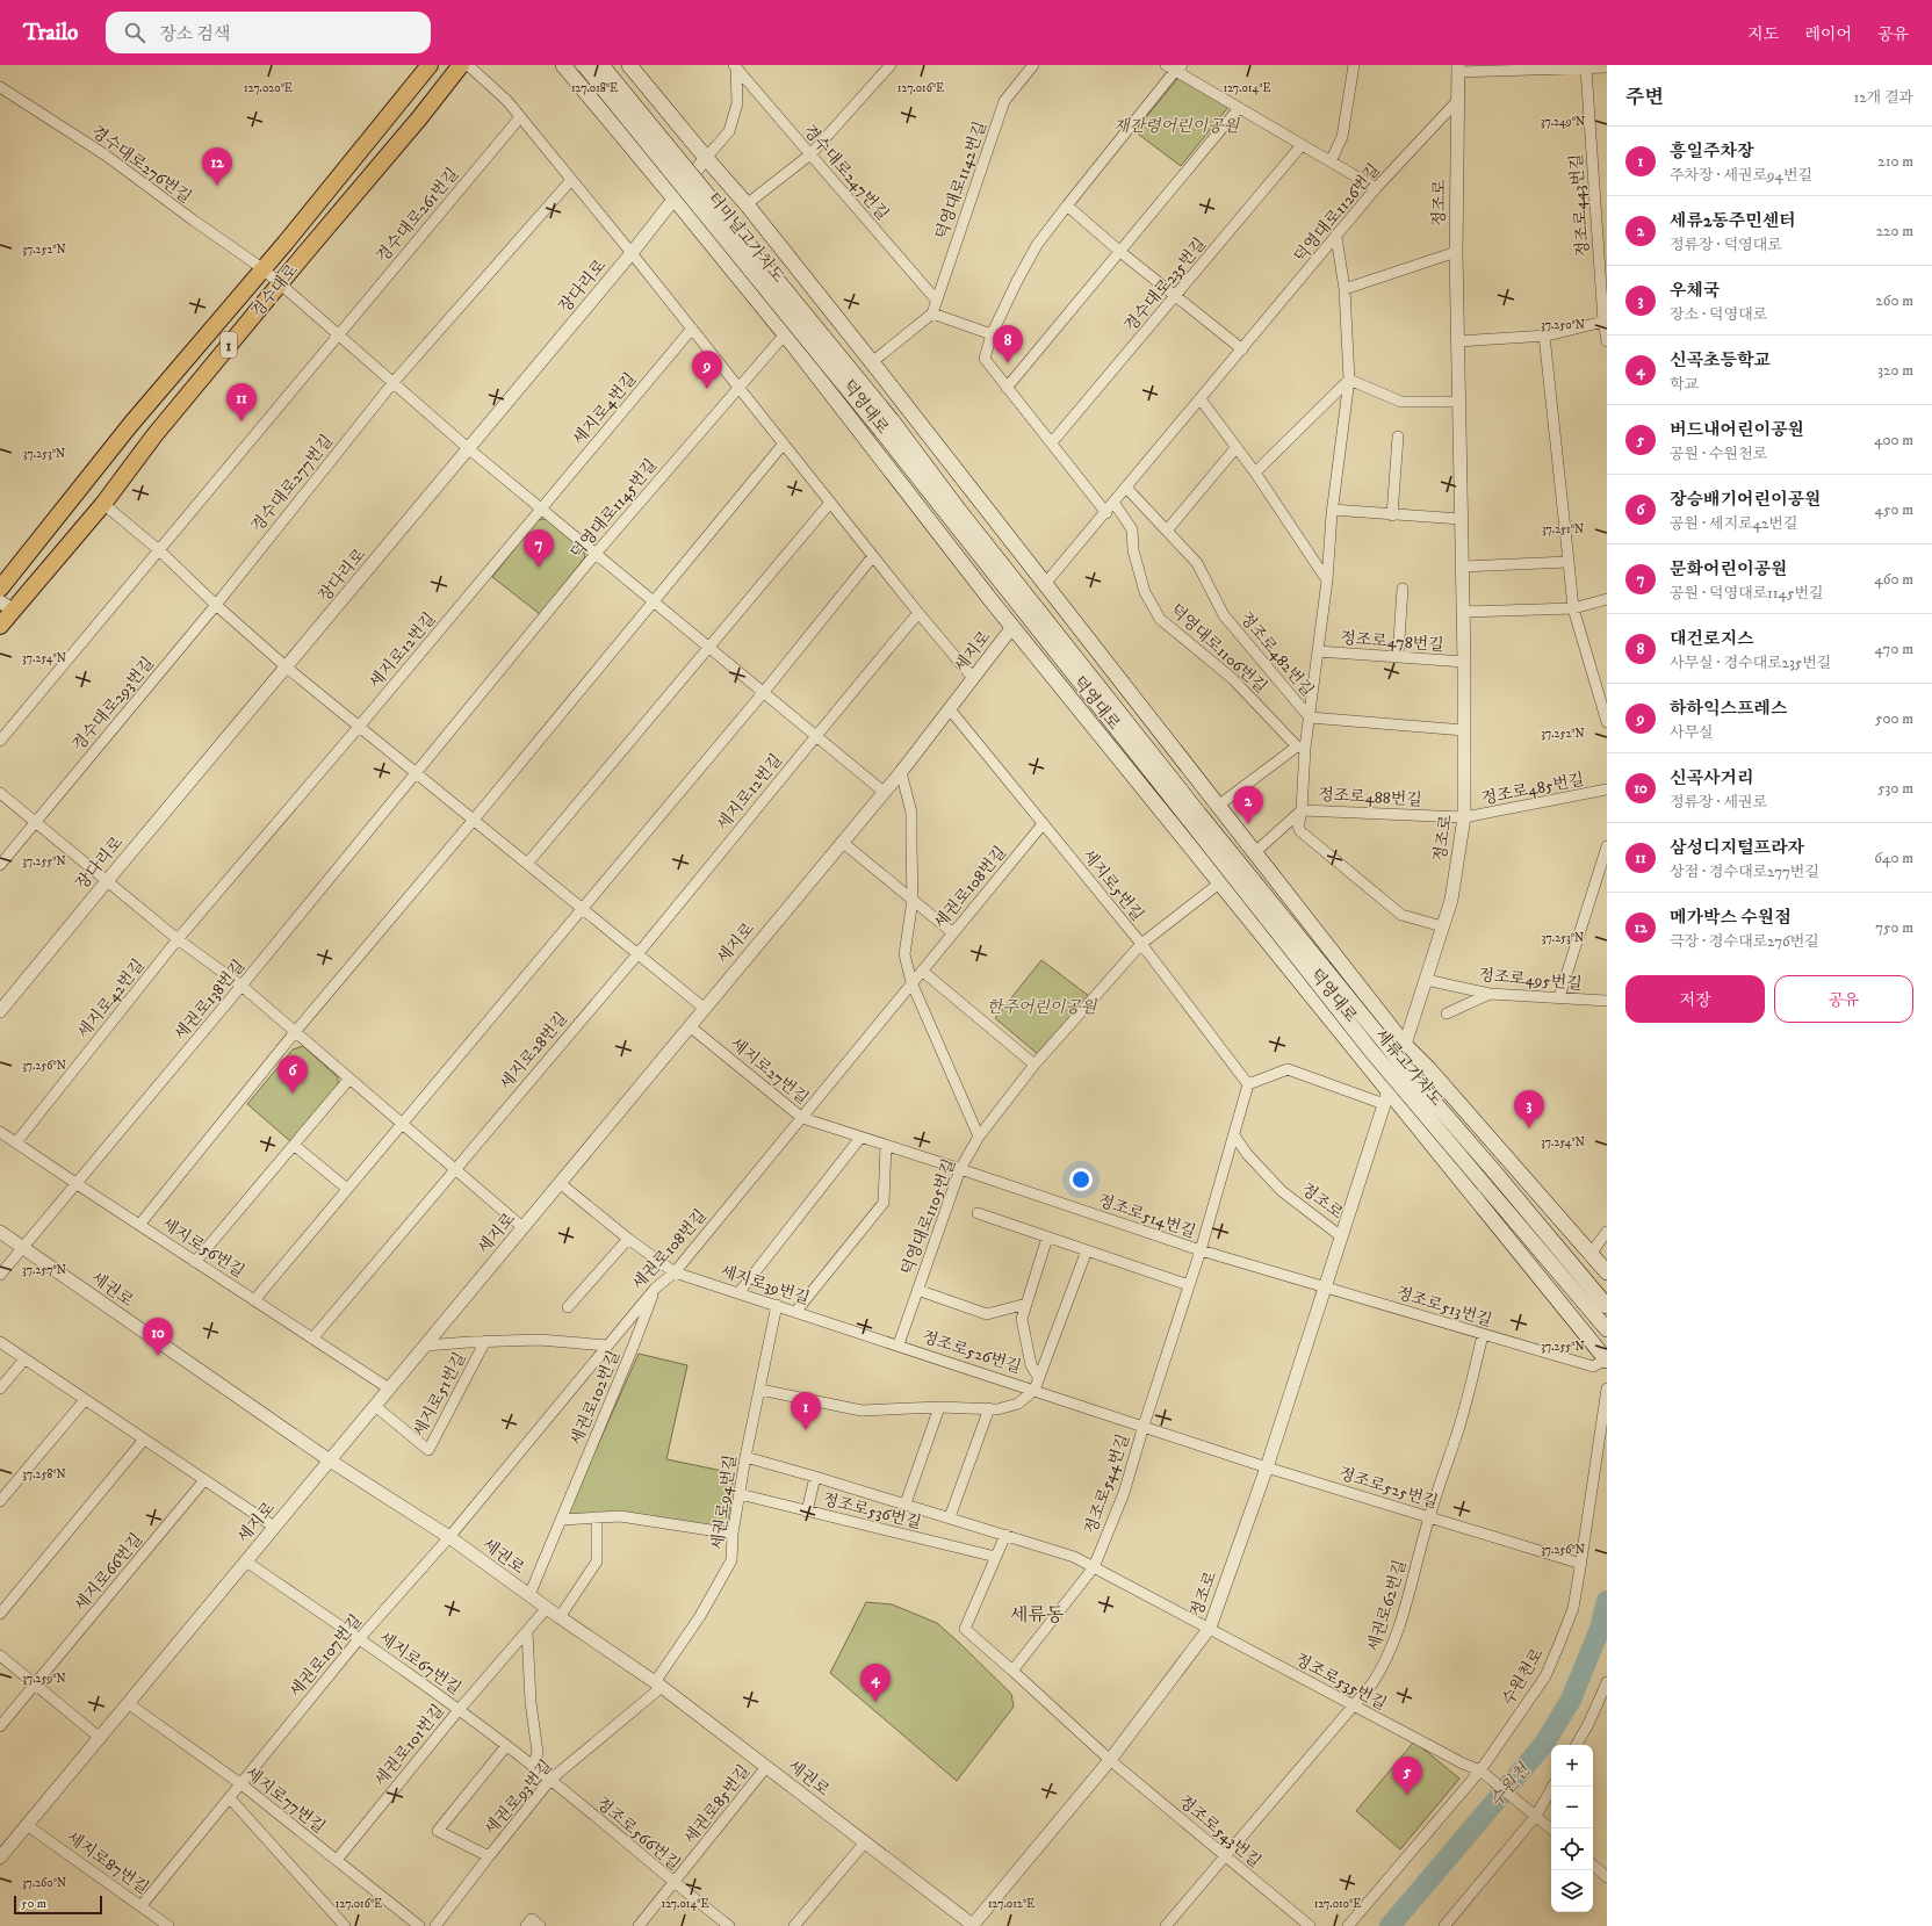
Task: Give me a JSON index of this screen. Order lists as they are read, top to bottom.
{
  "streets": {
    "main road": [
      "터미널고가차도",
      "경수대로",
      "1",
      "덕영대로",
      "세류고가차도"
    ],
    "street": [
      "경수대로276번길",
      "경수대로247번길",
      "덕영대로1142번길",
      "정조로",
      "정조로443번길",
      "덕영대로1126번길",
      "경수대로261번길",
      "경수대로235번길",
      "장다리로",
      "세지로4번길",
      "경수대로277번길",
      "덕영대로1145번길",
      "정조로478번길",
      "덕영대로1106번길",
      "세지로12번길",
      "세지로",
      "정조로482번길",
      "경수대로293번길",
      "정조로485번길",
      "정조로488번길",
      "세지로5번길",
      "세권로108번길",
      "정조로495번길",
      "세지로42번길",
      "세권로138번길",
      "세지로28번길",
      "세지로27번길",
      "정조로514번길",
      "덕영대로1105번길",
      "세지로56번길",
      "세지로39번길",
      "세권로",
      "정조로513번길",
      "정조로526번길",
      "세지로51번길",
      "세권로102번길",
      "정조로544번길",
      "정조로525번길",
      "세권로94번길",
      "정조로536번길",
      "세지로66번길",
      "세권로62번길",
      "세권로107번길",
      "세지로67번길",
      "수원천로",
      "정조로535번길",
      "세권로101번길",
      "세권로93번길",
      "세지로77번길",
      "세권로85번길",
      "정조로543번길",
      "정조로566번길",
      "세지로87번길"
    ]
  },
  "crossings": [
    ["경수대로276번길", "경수대로"],
    ["경수대로247번길", "덕영대로1142번길"],
    ["정조로", "덕영대로1126번길"],
    ["정조로", "덕영대로"],
    ["정조로", "정조로478번길"],
    ["정조로", "정조로482번길"],
    ["정조로", "정조로485번길"],
    ["정조로", "정조로488번길"],
    ["정조로", "정조로495번길"],
    ["정조로", "정조로514번길"],
    ["정조로", "세권로"],
    ["정조로", "정조로513번길"],
    ["정조로", "정조로526번길"],
    ["정조로", "정조로525번길"],
    ["정조로", "정조로536번길"],
    ["정조로", "정조로535번길"],
    ["정조로", "정조로543번길"],
    ["덕영대로1126번길", "덕영대로"],
    ["덕영대로1126번길", "덕영대로1106번길"],
    ["덕영대로1126번길", "정조로482번길"],
    ["터미널고가차도", "덕영대로"],
    ["장다리로", "덕영대로"],
    ["덕영대로", "덕영대로1145번길"],
    ["덕영대로", "세지로"],
    ["덕영대로", "세류고가차도"],
    ["덕영대로", "덕영대로1105번길"],
    ["덕영대로", "정조로513번길"],
    ["세지로4번길", "세지로12번길"],
    ["경수대로277번길", "경수대로293번길"],
    ["덕영대로1145번길", "세권로138번길"],
    ["세지로12번길", "세지로28번길"],
    ["세지로", "세지로5번길"],
    ["세지로", "세지로27번길"],
    ["세지로", "세지로56번길"],
    ["세지로", "세지로39번길"],
    ["세지로", "세권로"],
    ["세지로", "세지로51번길"],
    ["세지로", "세지로67번길"],
    ["세지로", "세지로77번길"],
    ["세지로", "세지로87번길"],
    ["정조로485번길", "정조로488번길"],
    ["세지로5번길", "세권로108번길"],
    ["세지로5번길", "덕영대로1105번길"],
    ["세권로108번길", "세지로27번길"],
    ["세권로108번길", "세지로39번길"],
    ["세권로108번길", "세권로"],
    ["세권로108번길", "세지로51번길"],
    ["세권로108번길", "세권로102번길"],
    ["세권로108번길", "세권로107번길"],
    ["세지로42번길", "세지로56번길"],
    ["세권로138번길", "세지로56번길"],
    ["세권로138번길", "세권로"],
    ["세지로27번길", "정조로514번길"],
    ["세지로27번길", "덕영대로1105번길"],
    ["정조로514번길", "덕영대로1105번길"],
    ["정조로514번길", "정조로513번길"],
    ["정조로514번길", "정조로544번길"],
    ["덕영대로1105번길", "세지로39번길"],
    ["덕영대로1105번길", "정조로526번길"],
    ["세지로39번길", "정조로526번길"],
    ["세지로39번길", "세권로94번길"],
    ["세권로", "세권로102번길"],
    ["세권로", "세권로94번길"],
    ["세권로", "세권로107번길"],
    ["세권로", "세권로101번길"],
    ["세권로", "세권로93번길"],
    ["세권로", "세권로85번길"],
    ["정조로513번길", "세권로62번길"],
    ["정조로526번길", "정조로544번길"],
    ["정조로526번길", "정조로525번길"],
    ["정조로544번길", "정조로536번길"],
    ["정조로525번길", "세권로62번길"],
    ["정조로525번길", "수원천로"],
    ["세권로94번길", "정조로536번길"],
    ["세권로94번길", "세권로93번길"],
    ["정조로536번길", "정조로535번길"],
    ["세권로62번길", "정조로535번길"],
    ["세권로62번길", "정조로543번길"],
    ["세권로107번길", "세지로67번길"],
    ["세권로107번길", "세지로77번길"],
    ["세권로107번길", "세지로87번길"],
    ["세지로67번길", "세권로101번길"],
    ["세지로67번길", "세권로93번길"],
    ["세지로67번길", "정조로566번길"],
    ["수원천로", "정조로535번길"],
    ["세권로101번길", "세지로77번길"],
    ["세권로93번길", "정조로566번길"],
    ["세권로85번길", "정조로566번길"]
  ],
  "districts": ["세류동"],
  "water": ["수원천"],
  "parks": ["재간령어린이공원", "한주어린이공원"],
  "scale_bar": "50 m",
  "page": {
    "header": "Trailo",
    "search": "장소 검색",
    "nav": ["지도", "레이어", "공유"],
    "heading": ["주변", "12개 결과"],
    "list": [
      {
        "mark": "1",
        "name": "흥일주차장",
        "note": "주차장 · 세권로94번길",
        "value": "210 m"
      },
      {
        "mark": "2",
        "name": "세류2동주민센터",
        "note": "정류장 · 덕영대로",
        "value": "220 m"
      },
      {
        "mark": "3",
        "name": "우체국",
        "note": "장소 · 덕영대로",
        "value": "260 m"
      },
      {
        "mark": "4",
        "name": "신곡초등학교",
        "note": "학교",
        "value": "320 m"
      },
      {
        "mark": "5",
        "name": "버드내어린이공원",
        "note": "공원 · 수원천로",
        "value": "400 m"
      },
      {
        "mark": "6",
        "name": "장승배기어린이공원",
        "note": "공원 · 세지로42번길",
        "value": "450 m"
      },
      {
        "mark": "7",
        "name": "문화어린이공원",
        "note": "공원 · 덕영대로1145번길",
        "value": "460 m"
      },
      {
        "mark": "8",
        "name": "대건로지스",
        "note": "사무실 · 경수대로235번길",
        "value": "470 m"
      },
      {
        "mark": "9",
        "name": "하하익스프레스",
        "note": "사무실",
        "value": "500 m"
      },
      {
        "mark": "10",
        "name": "신곡사거리",
        "note": "정류장 · 세권로",
        "value": "530 m"
      },
      {
        "mark": "11",
        "name": "삼성디지털프라자",
        "note": "상점 · 경수대로277번길",
        "value": "640 m"
      },
      {
        "mark": "12",
        "name": "메가박스 수원점",
        "note": "극장 · 경수대로276번길",
        "value": "750 m"
      }
    ],
    "pins": [
      "12",
      "8",
      "9",
      "11",
      "7",
      "2",
      "6",
      "3",
      "10",
      "1",
      "4",
      "5"
    ],
    "buttons": ["저장", "공유"],
    "map_buttons": ["+", "−"],
    "scale": "50 m"
  },
  "coordinates": [
    "127.020°E",
    "127.018°E",
    "127.016°E",
    "127.014°E",
    "37.249°N",
    "37.252°N",
    "37.250°N",
    "37.253°N",
    "37.251°N",
    "37.254°N",
    "37.255°N",
    "37.256°N",
    "37.257°N",
    "37.258°N",
    "37.259°N",
    "37.260°N",
    "127.012°E",
    "127.010°E"
  ]
}
